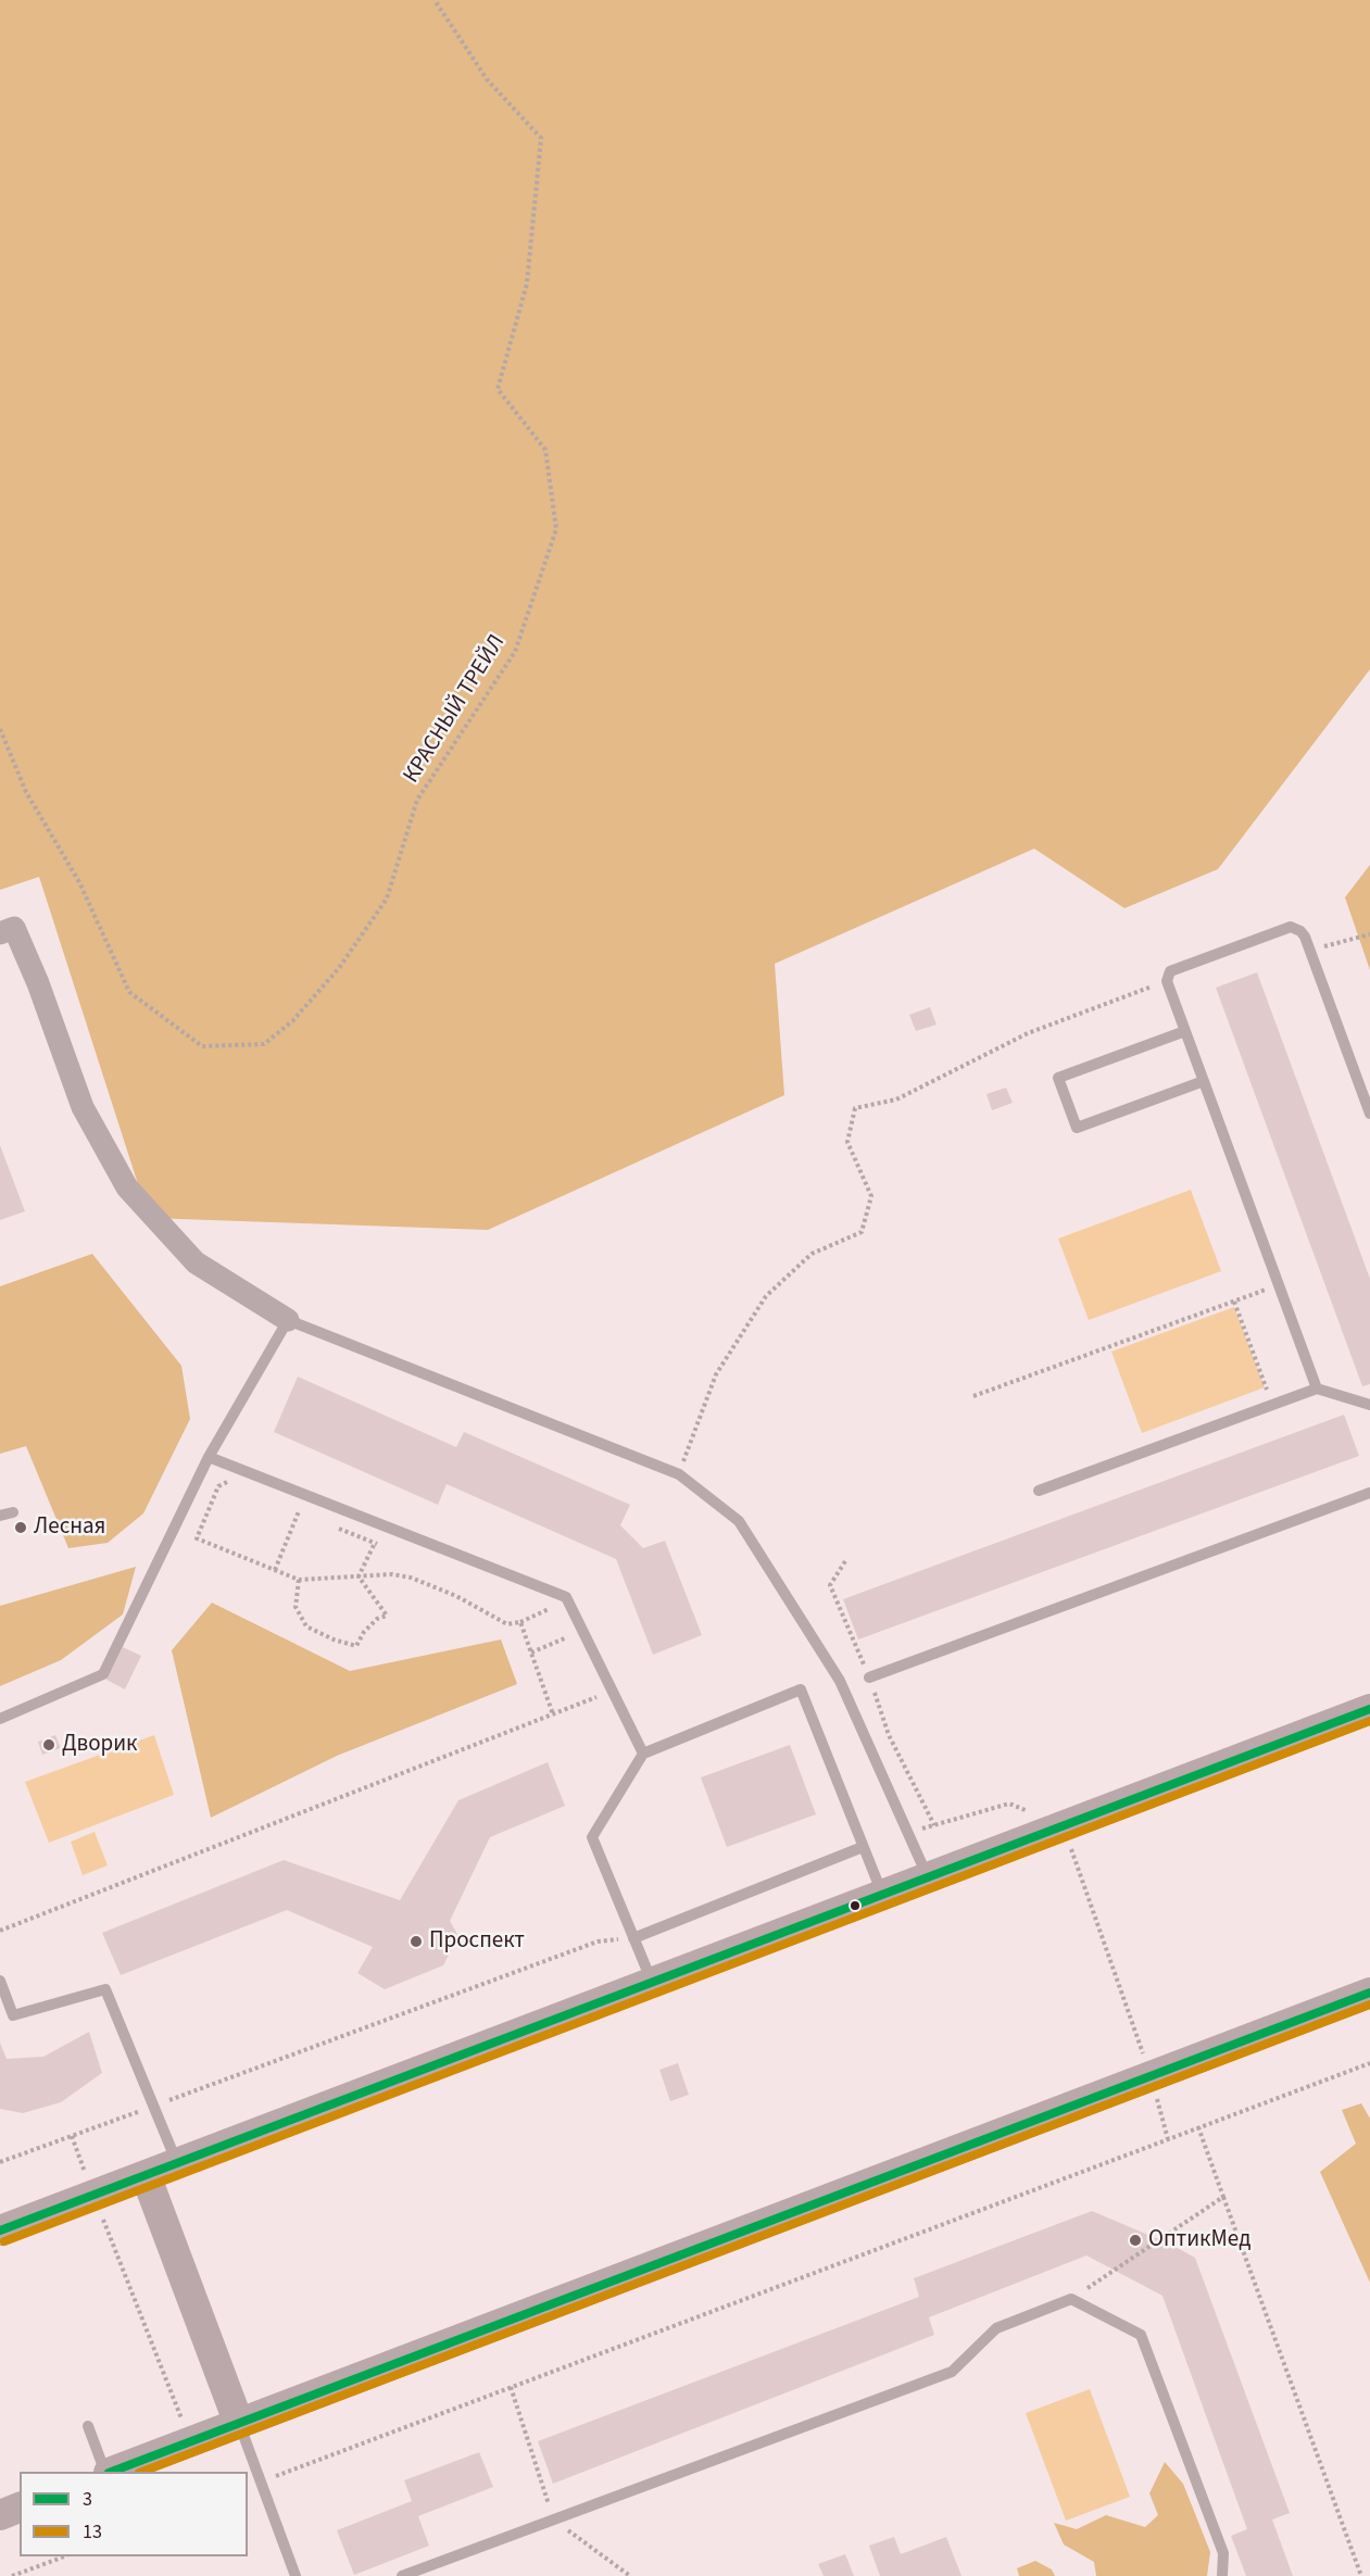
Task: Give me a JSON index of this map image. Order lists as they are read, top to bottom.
{
  "streets": {
    "path": ["КРАСНЫЙ ТРЕЙЛ"]
  },
  "places": [
    "Лесная",
    "Дворик",
    "Проспект",
    "ОптикМед"
  ],
  "lines": ["transit line 3", "transit line 13"],
  "legend": ["3", "13"]
}
